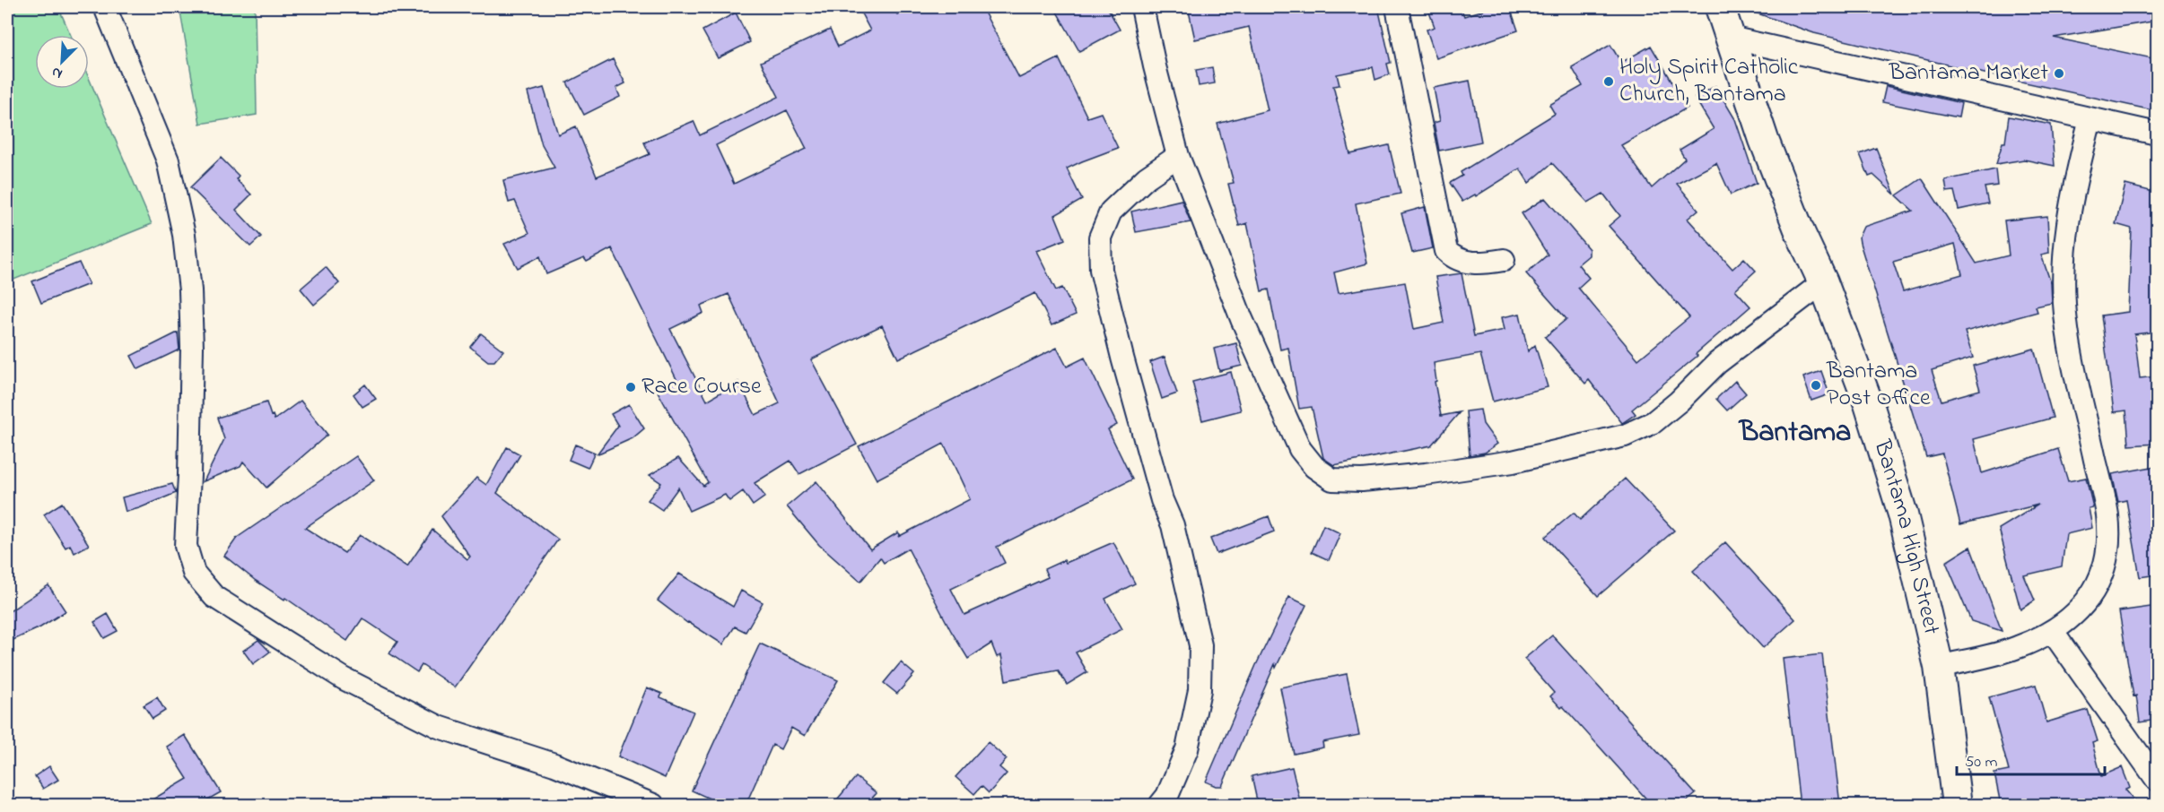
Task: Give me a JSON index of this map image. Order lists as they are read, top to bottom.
{
  "streets": {
    "main road": ["Bantama High Street"]
  },
  "districts": ["Bantama"],
  "places": [
    "Bantama Market",
    "Holy Spirit Catholic Church, Bantama",
    "Bantama Post Office",
    "Race Course"
  ],
  "scale_bar": "50 m",
  "north": "bottom left"
}
